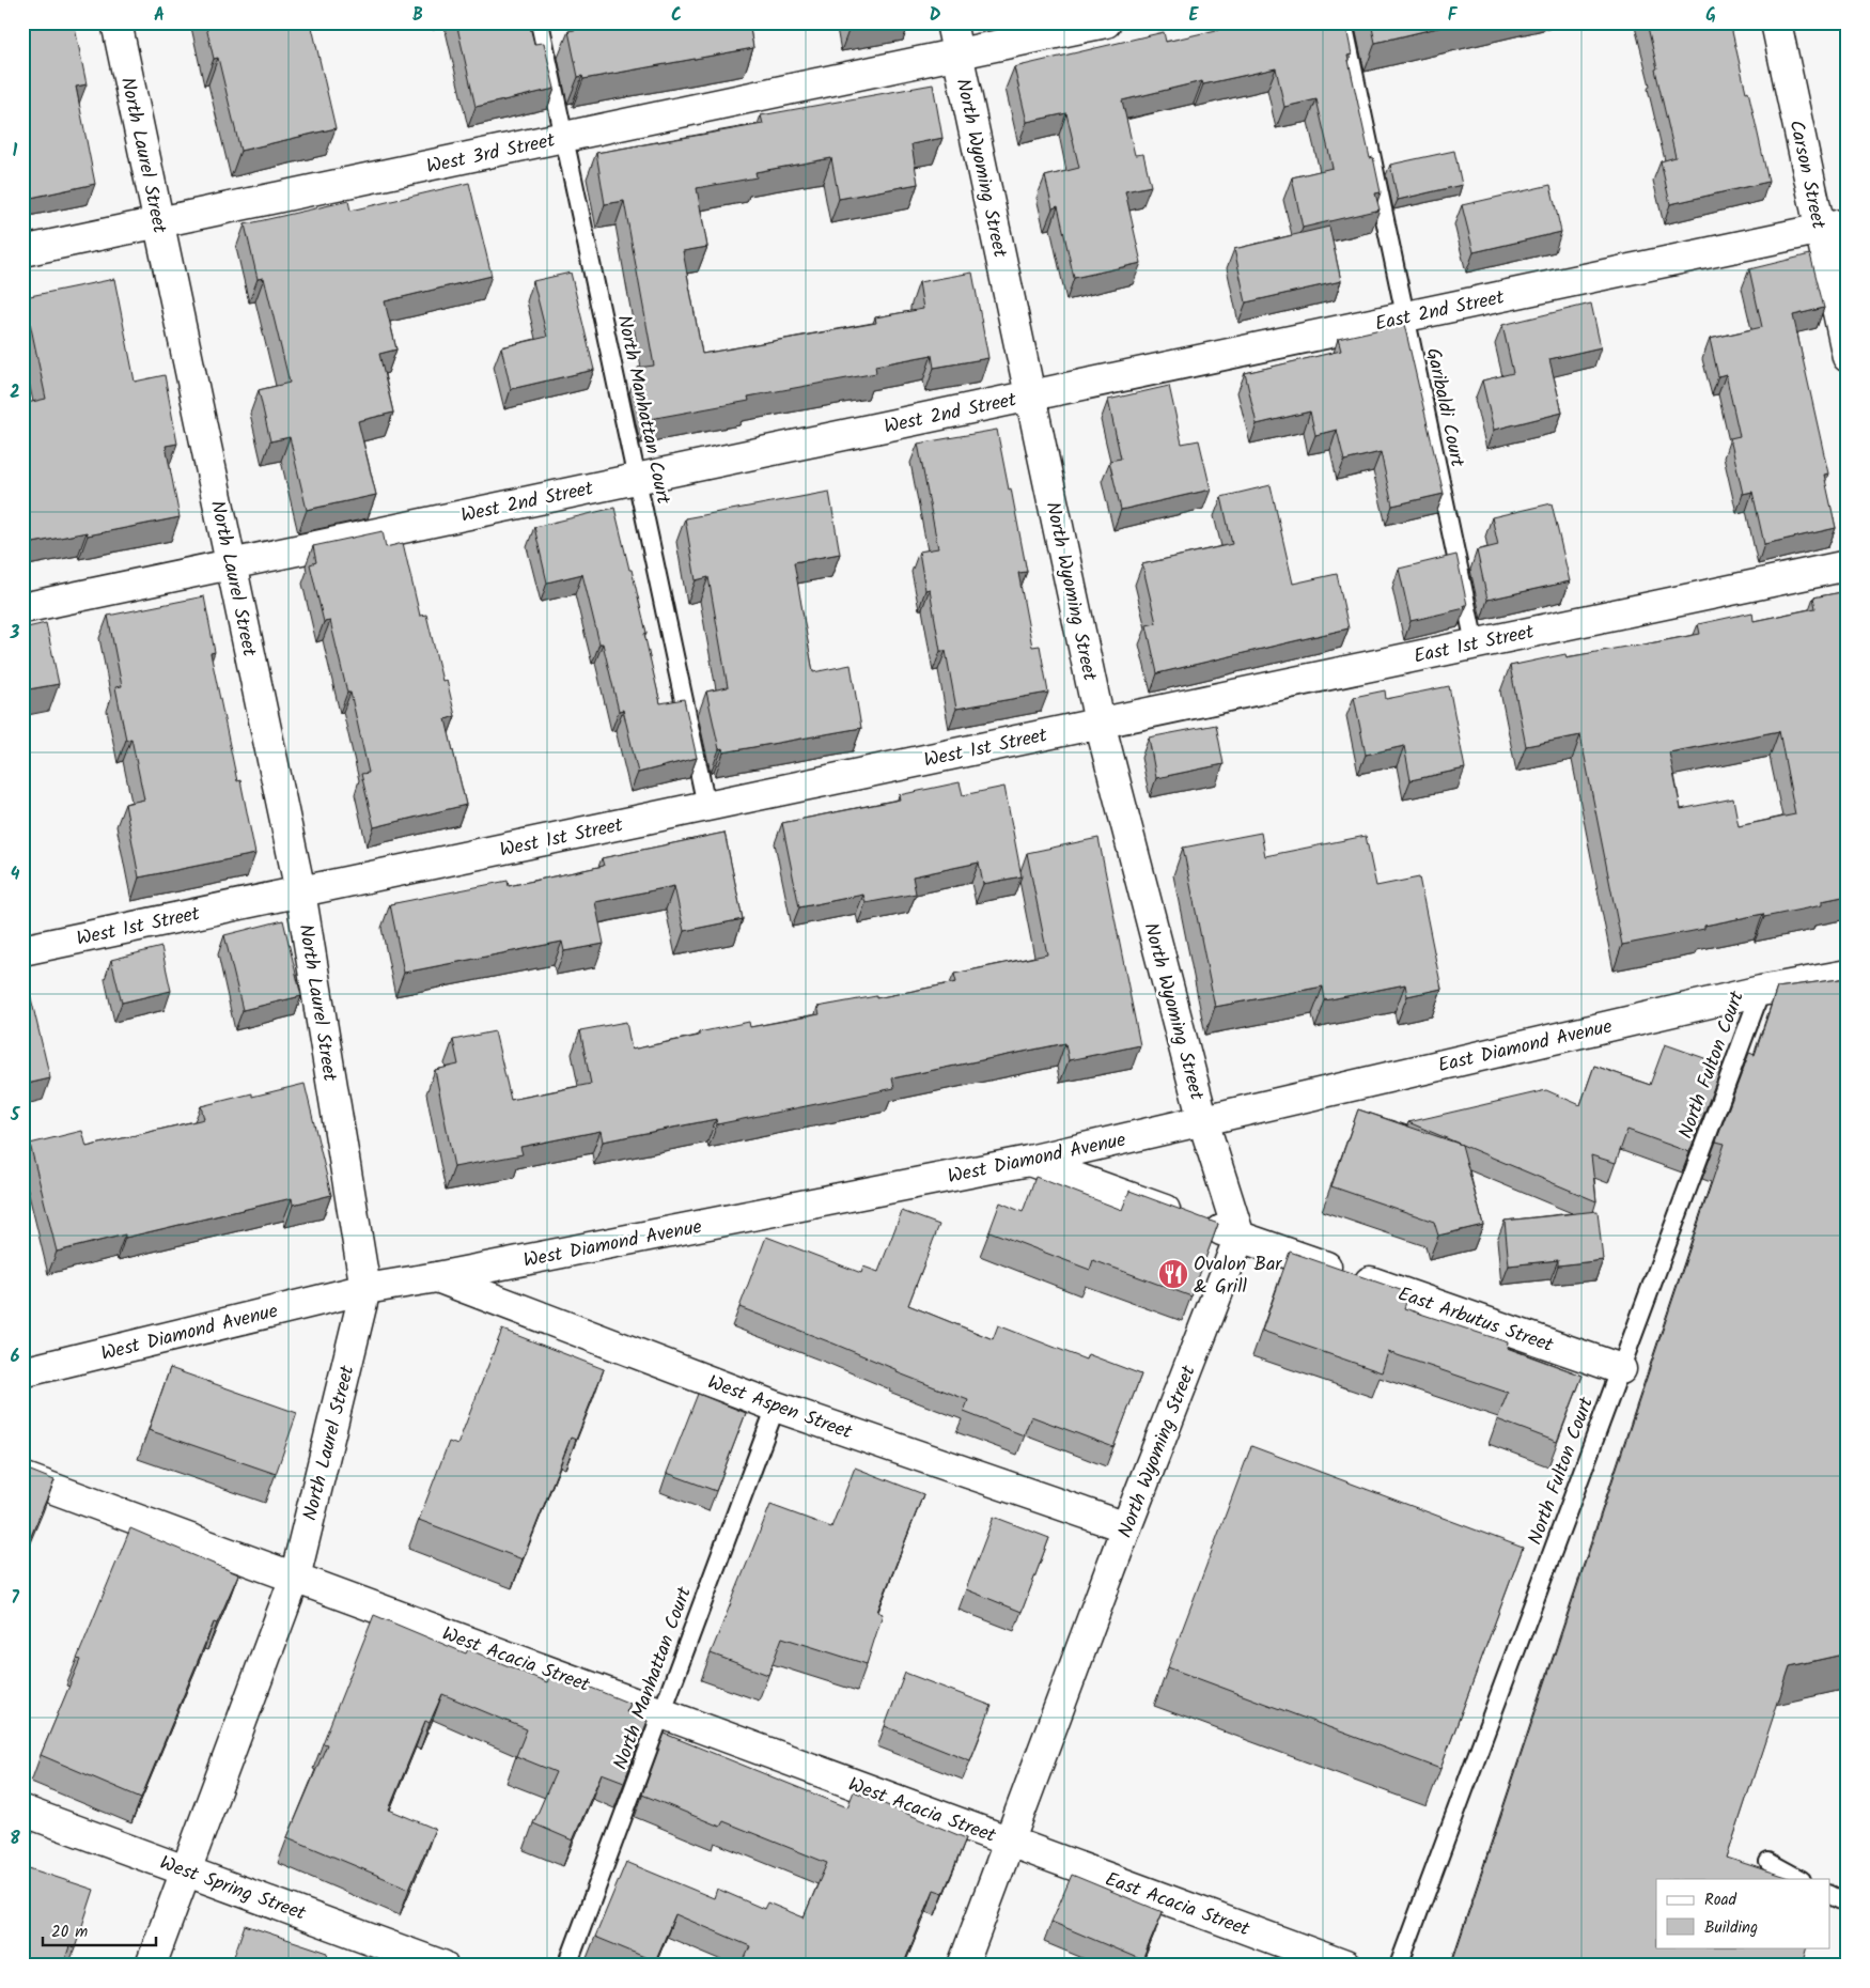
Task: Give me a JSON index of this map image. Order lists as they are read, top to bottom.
{
  "streets": {
    "street": [
      "West 3rd Street",
      "North Laurel Street",
      "North Wyoming Street",
      "Carson Street",
      "East 2nd Street",
      "West 2nd Street",
      "East 1st Street",
      "West 1st Street",
      "East Diamond Avenue",
      "West Diamond Avenue",
      "East Arbutus Street",
      "West Aspen Street",
      "West Acacia Street",
      "West Spring Street",
      "East Acacia Street"
    ],
    "lane": ["Garibaldi Court", "North Manhattan Court", "North Fulton Court"]
  },
  "crossings": [
    ["West 3rd Street", "North Laurel Street"],
    ["West 3rd Street", "North Wyoming Street"],
    ["West 3rd Street", "North Manhattan Court"],
    ["North Laurel Street", "West 2nd Street"],
    ["North Laurel Street", "West 1st Street"],
    ["North Laurel Street", "West Diamond Avenue"],
    ["North Laurel Street", "West Acacia Street"],
    ["North Laurel Street", "West Spring Street"],
    ["North Wyoming Street", "East 2nd Street"],
    ["North Wyoming Street", "West 2nd Street"],
    ["North Wyoming Street", "East 1st Street"],
    ["North Wyoming Street", "West 1st Street"],
    ["North Wyoming Street", "East Diamond Avenue"],
    ["North Wyoming Street", "West Diamond Avenue"],
    ["North Wyoming Street", "East Arbutus Street"],
    ["North Wyoming Street", "West Aspen Street"],
    ["North Wyoming Street", "West Acacia Street"],
    ["North Wyoming Street", "East Acacia Street"],
    ["Carson Street", "East 2nd Street"],
    ["East 2nd Street", "Garibaldi Court"],
    ["East 2nd Street", "West 2nd Street"],
    ["Garibaldi Court", "East 1st Street"],
    ["North Manhattan Court", "West 2nd Street"],
    ["North Manhattan Court", "West 1st Street"],
    ["North Manhattan Court", "West Aspen Street"],
    ["North Manhattan Court", "West Acacia Street"],
    ["East 1st Street", "West 1st Street"],
    ["East Diamond Avenue", "North Fulton Court"],
    ["East Diamond Avenue", "West Diamond Avenue"],
    ["North Fulton Court", "East Arbutus Street"],
    ["West Diamond Avenue", "East Arbutus Street"],
    ["West Diamond Avenue", "West Aspen Street"],
    ["West Acacia Street", "East Acacia Street"]
  ],
  "places": {
    "restaurant": ["Ovalon Bar & Grill"]
  },
  "legend": ["Road", "Building"],
  "scale_bar": "20 m",
  "grid": {
    "columns": [
      "A",
      "B",
      "C",
      "D",
      "E",
      "F",
      "G"
    ],
    "rows": [
      "1",
      "2",
      "3",
      "4",
      "5",
      "6",
      "7",
      "8"
    ]
  }
}
